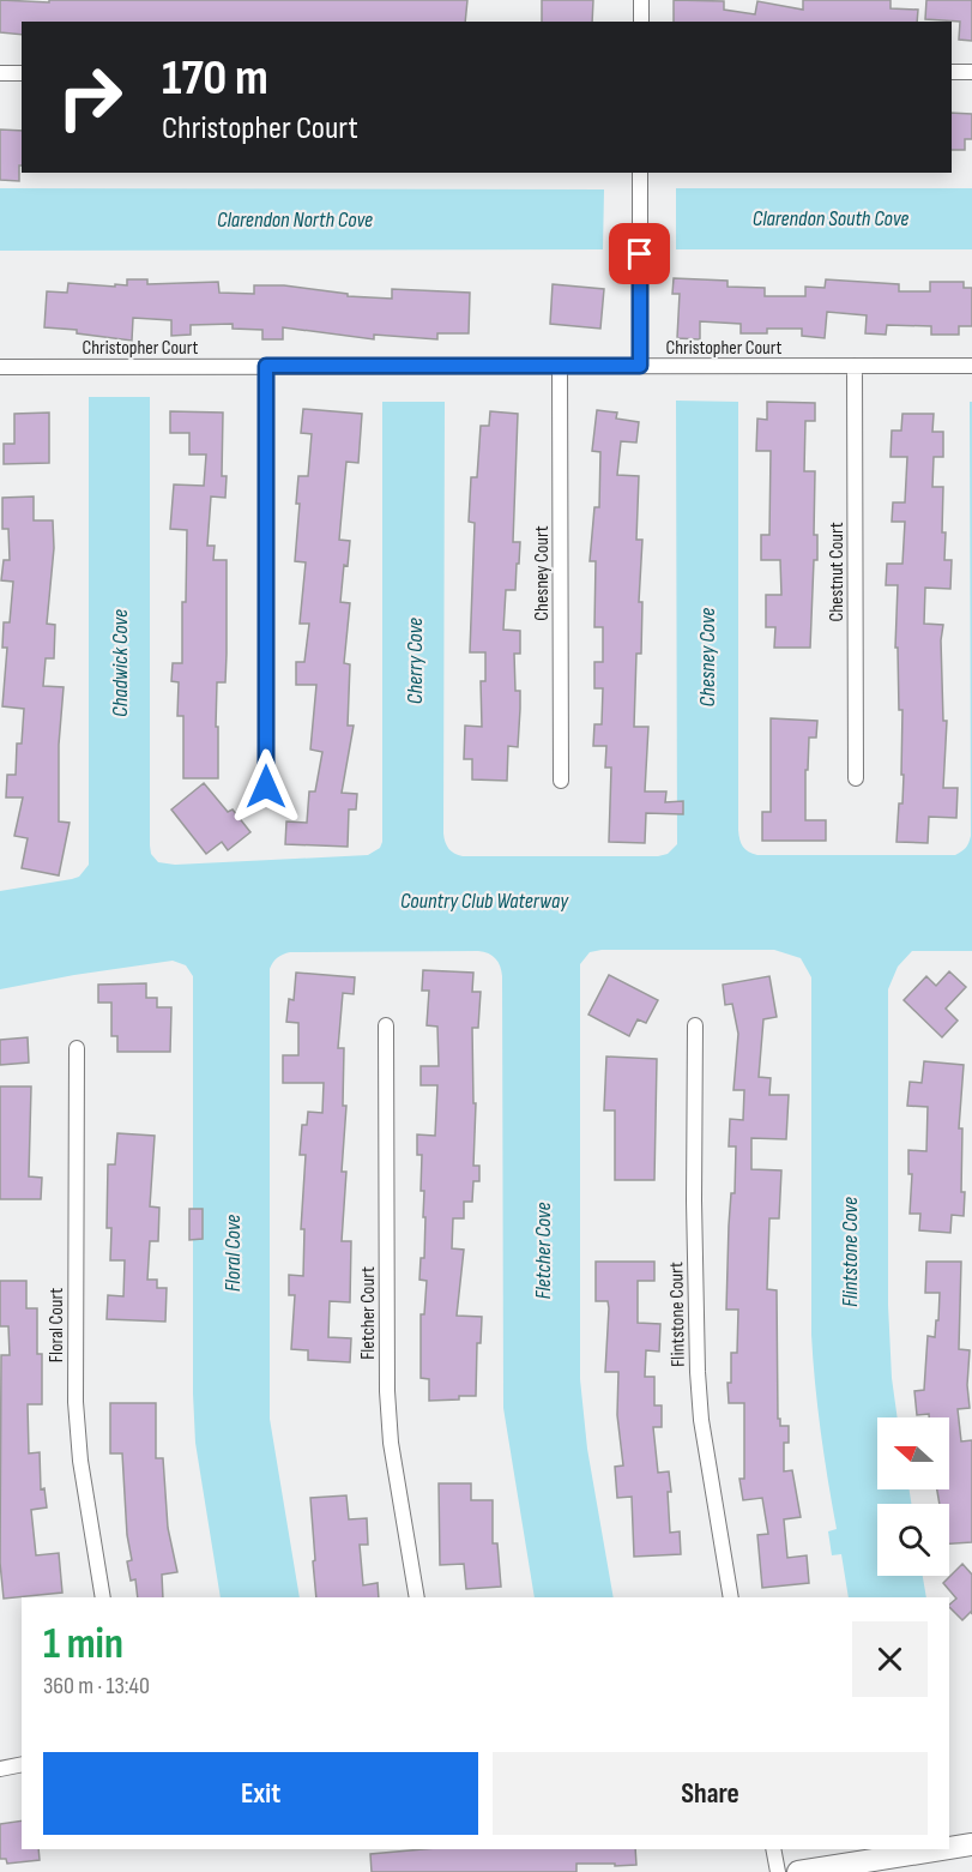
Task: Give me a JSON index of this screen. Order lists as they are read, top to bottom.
{
  "streets": {
    "street": [
      "Christopher Court",
      "Chestnut Court",
      "Chesney Court",
      "Fletcher Court",
      "Flintstone Court",
      "Floral Court"
    ]
  },
  "crossings": [
    ["Christopher Court", "Chestnut Court"],
    ["Christopher Court", "Chesney Court"]
  ],
  "water": [
    "Clarendon South Cove",
    "Clarendon North Cove",
    "Chesney Cove",
    "Cherry Cove",
    "Chadwick Cove",
    "Country Club Waterway",
    "Fletcher Cove",
    "Flintstone Cove",
    "Floral Cove"
  ],
  "north": "left",
  "page": {
    "turn": ["170 m", "Christopher Court"],
    "heading": ["1 min", "360 m · 13:40"],
    "buttons": ["Exit", "Share"]
  }
}
